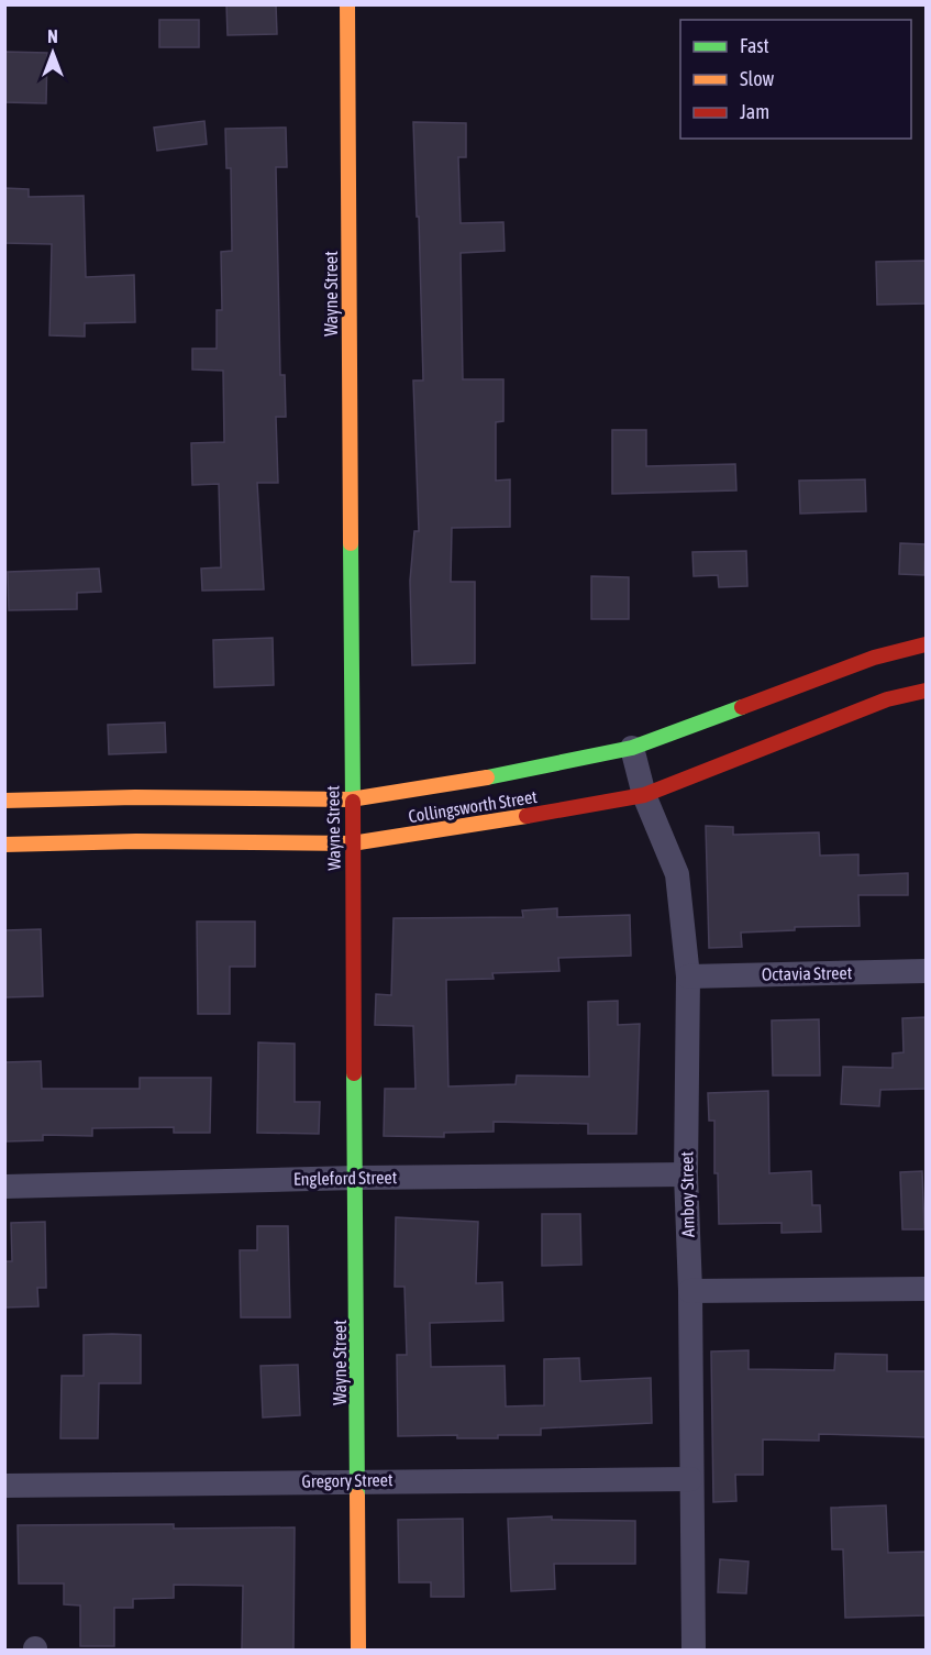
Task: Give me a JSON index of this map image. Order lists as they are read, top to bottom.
{
  "streets": {
    "main road": ["Wayne Street", "Collingsworth Street"],
    "street": [
      "Octavia Street",
      "Engleford Street",
      "Amboy Street",
      "Gregory Street"
    ]
  },
  "crossings": [
    ["Wayne Street", "Collingsworth Street"],
    ["Wayne Street", "Engleford Street"],
    ["Wayne Street", "Gregory Street"],
    ["Collingsworth Street", "Amboy Street"],
    ["Octavia Street", "Amboy Street"],
    ["Engleford Street", "Amboy Street"],
    ["Amboy Street", "Gregory Street"]
  ],
  "legend": ["Fast", "Slow", "Jam"],
  "north": "top"
}
